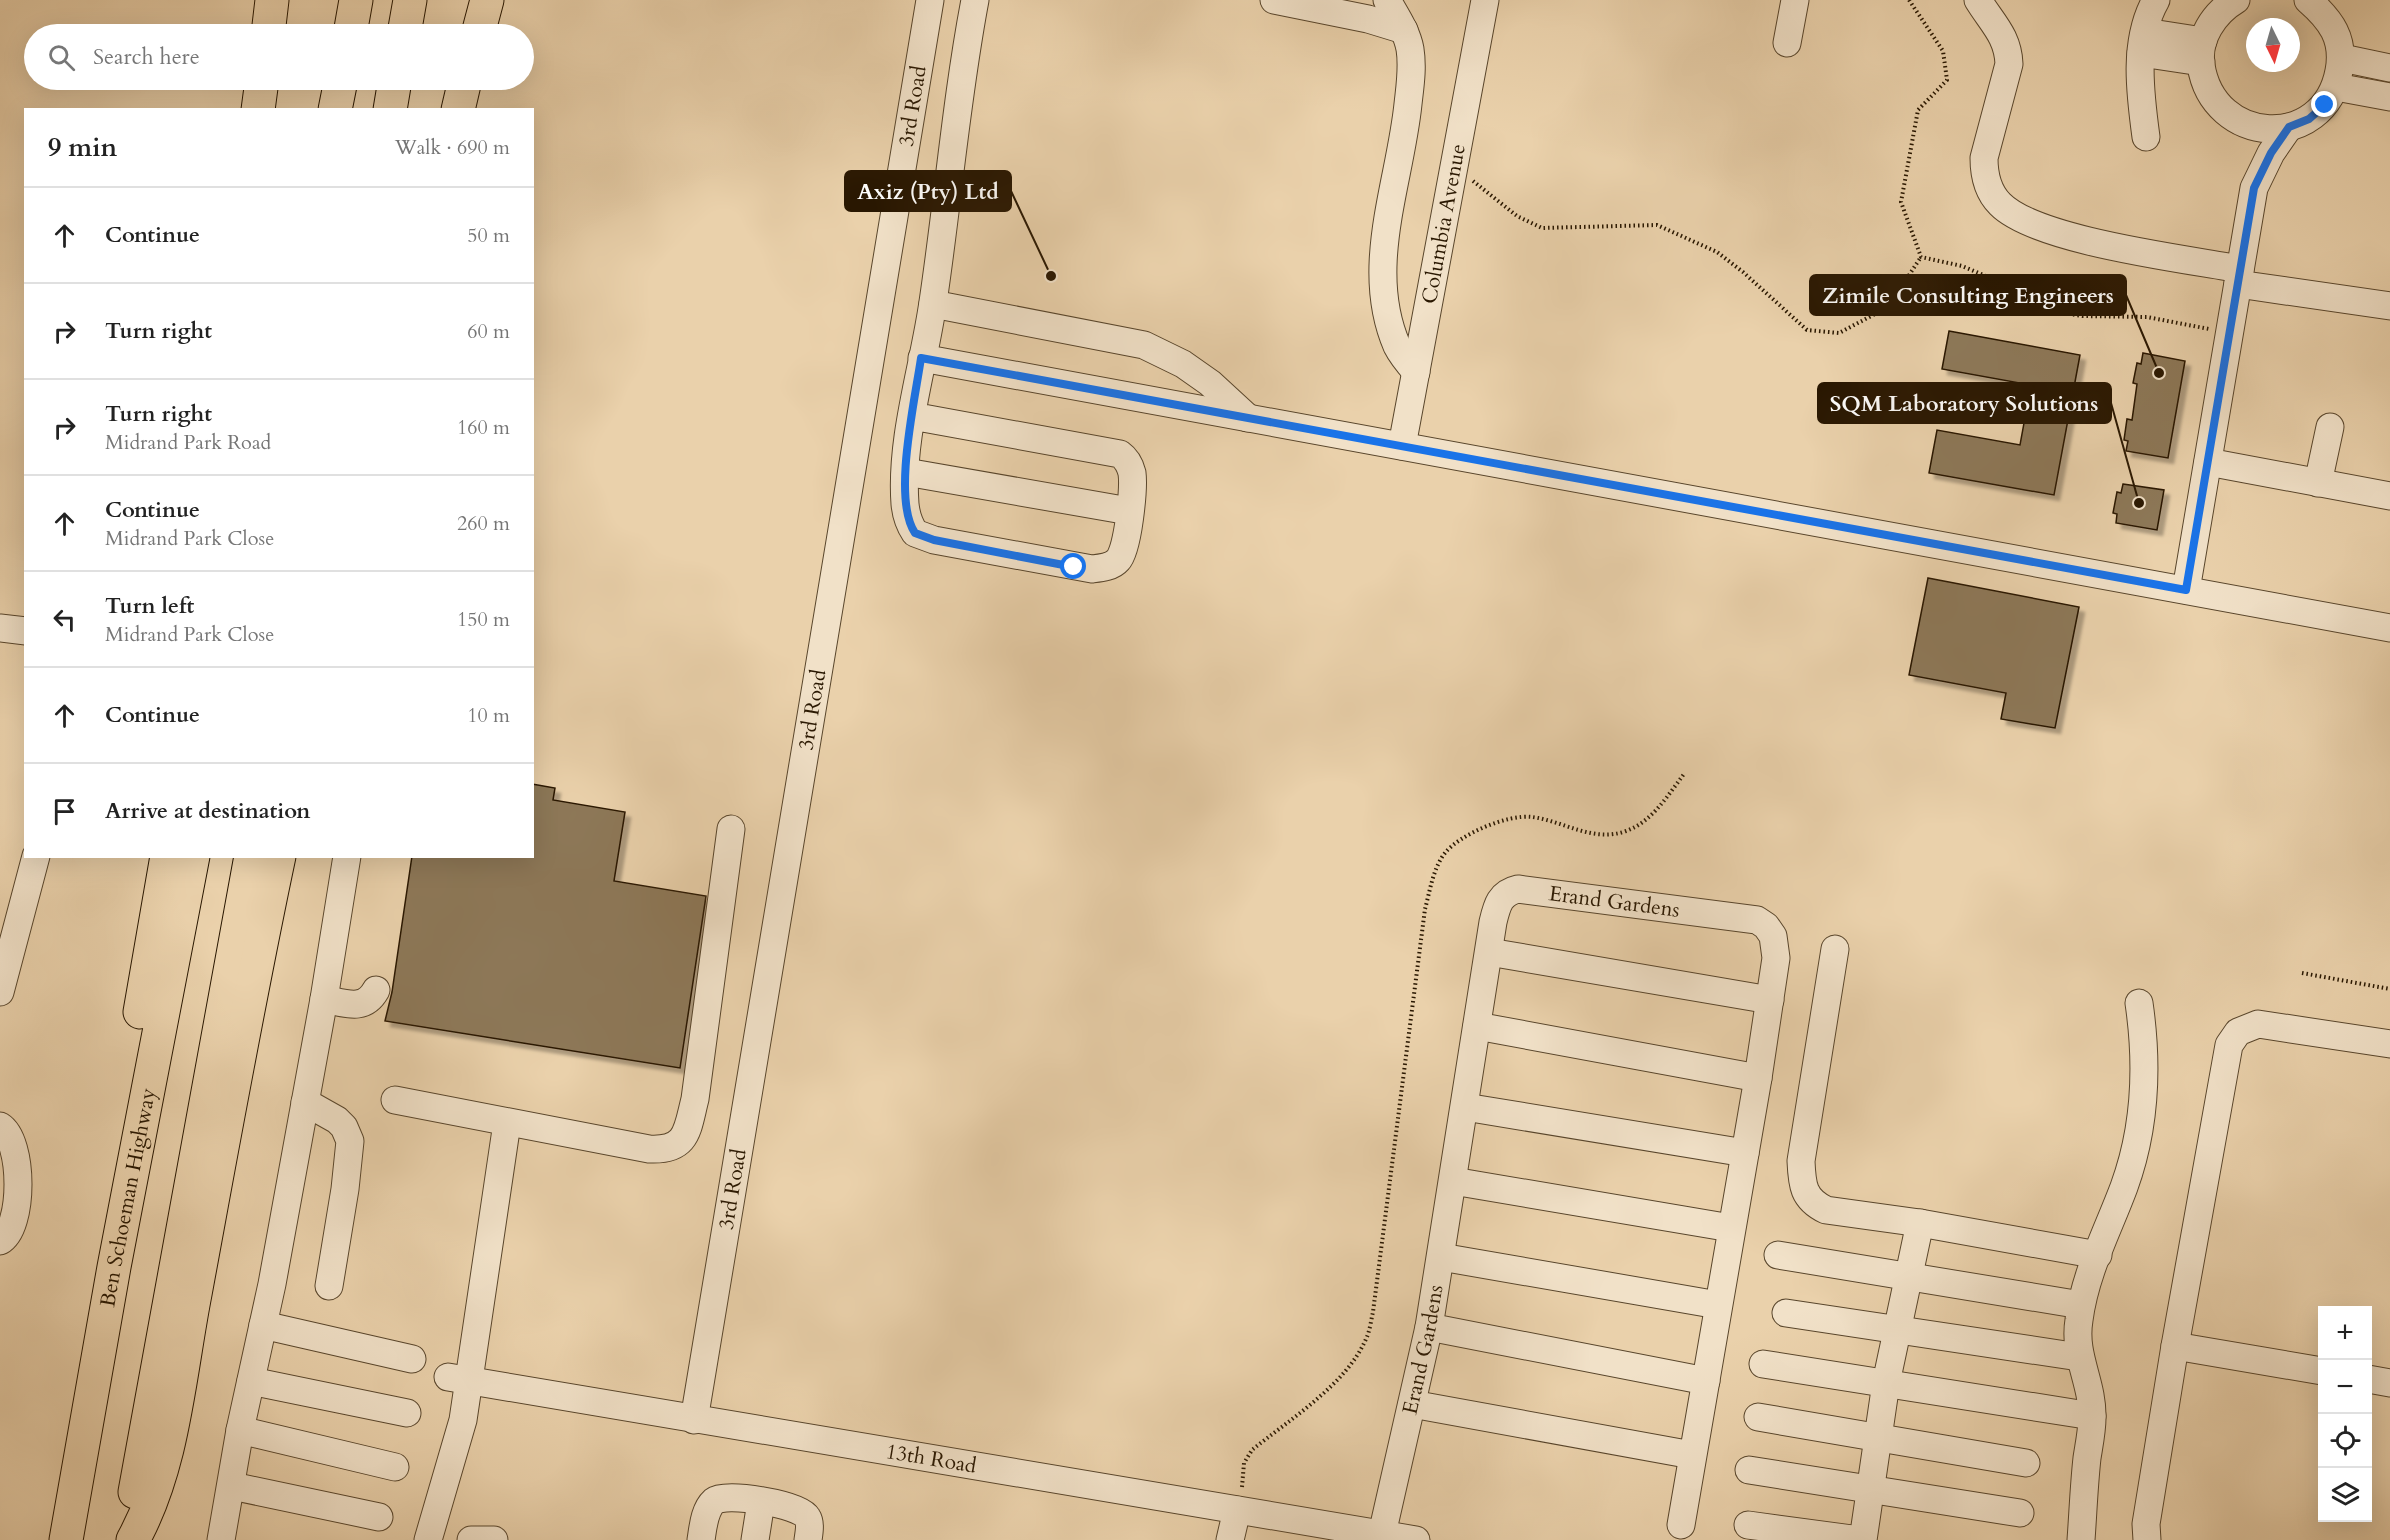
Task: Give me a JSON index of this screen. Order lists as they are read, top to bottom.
{
  "streets": {
    "highway": ["Ben Schoeman Highway"],
    "street": [
      "3rd Road",
      "Columbia Avenue",
      "Erand Gardens",
      "13th Road"
    ]
  },
  "crossings": [
    ["3rd Road", "13th Road"],
    ["Erand Gardens", "13th Road"]
  ],
  "places": ["Axiz (Pty) Ltd", "Zimile Consulting Engineers", "SQM Laboratory Solutions"],
  "north": "bottom",
  "page": {
    "search": "Search here",
    "heading": ["9 min", "Walk · 690 m"],
    "list": [
      ["Continue", "50 m"],
      ["Turn right", "60 m"],
      ["Turn right", "Midrand Park Road", "160 m"],
      ["Continue", "Midrand Park Close", "260 m"],
      ["Turn left", "Midrand Park Close", "150 m"],
      ["Continue", "10 m"],
      "Arrive at destination"
    ],
    "map_buttons": ["+", "−"]
  }
}
